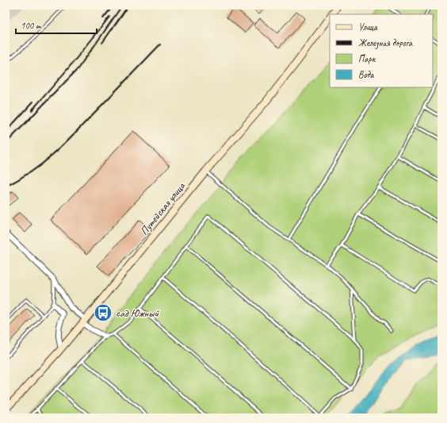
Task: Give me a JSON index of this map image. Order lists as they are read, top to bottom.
{
  "streets": {
    "main road": ["Путейская улица"]
  },
  "places": {
    "bus stop": ["сад Южный"]
  },
  "legend": [
    "Улица",
    "Железная дорога",
    "Парк",
    "Вода"
  ],
  "scale_bar": "100 m"
}
